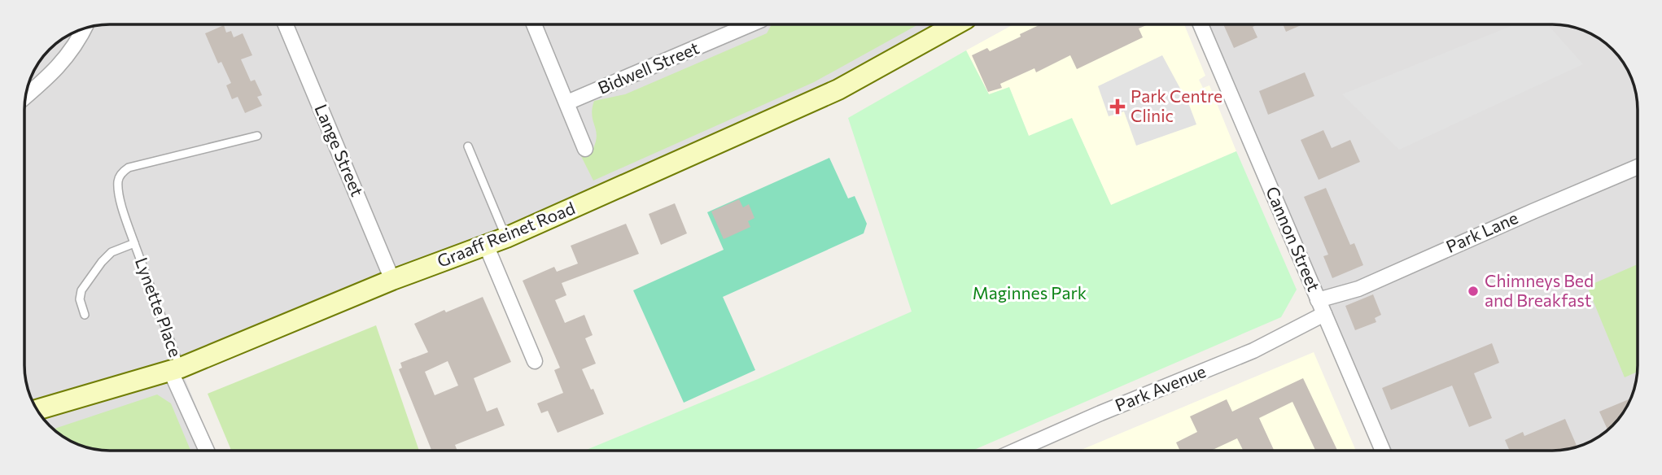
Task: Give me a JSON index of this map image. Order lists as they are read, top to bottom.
{
  "streets": {
    "main road": ["Graaff Reinet Road"],
    "street": [
      "Bidwell Street",
      "Lange Street",
      "Park Lane",
      "Cannon Street",
      "Park Avenue"
    ],
    "lane": ["Lynette Place"]
  },
  "crossings": [
    ["Lange Street", "Graaff Reinet Road"],
    ["Park Lane", "Cannon Street"],
    ["Graaff Reinet Road", "Lynette Place"],
    ["Cannon Street", "Park Avenue"]
  ],
  "parks": ["Maginnes Park"],
  "places": {
    "health": ["Park Centre Clinic"],
    "other": ["Chimneys Bed and Breakfast"]
  }
}
